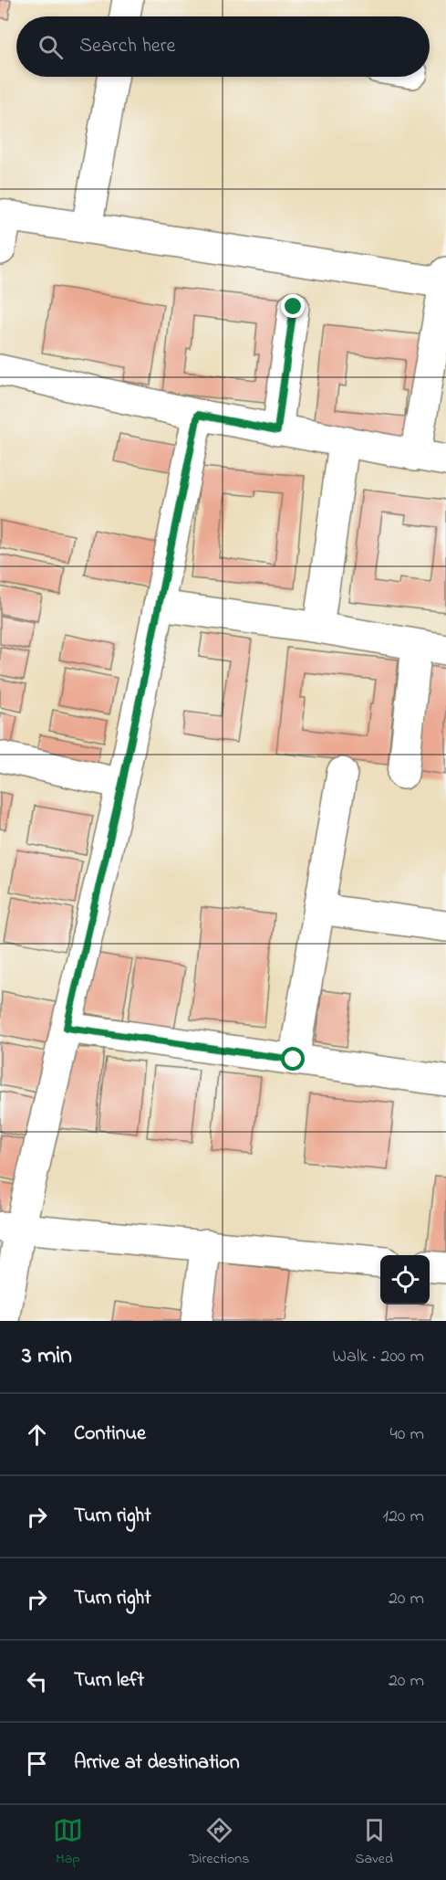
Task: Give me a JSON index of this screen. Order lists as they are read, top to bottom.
{
  "page": {
    "search": "Search here",
    "heading": ["3 min", "Walk · 200 m"],
    "list": [
      ["Continue", "40 m"],
      ["Turn right", "120 m"],
      ["Turn right", "20 m"],
      ["Turn left", "20 m"],
      "Arrive at destination"
    ],
    "nav": ["Map", "Directions", "Saved"]
  }
}
